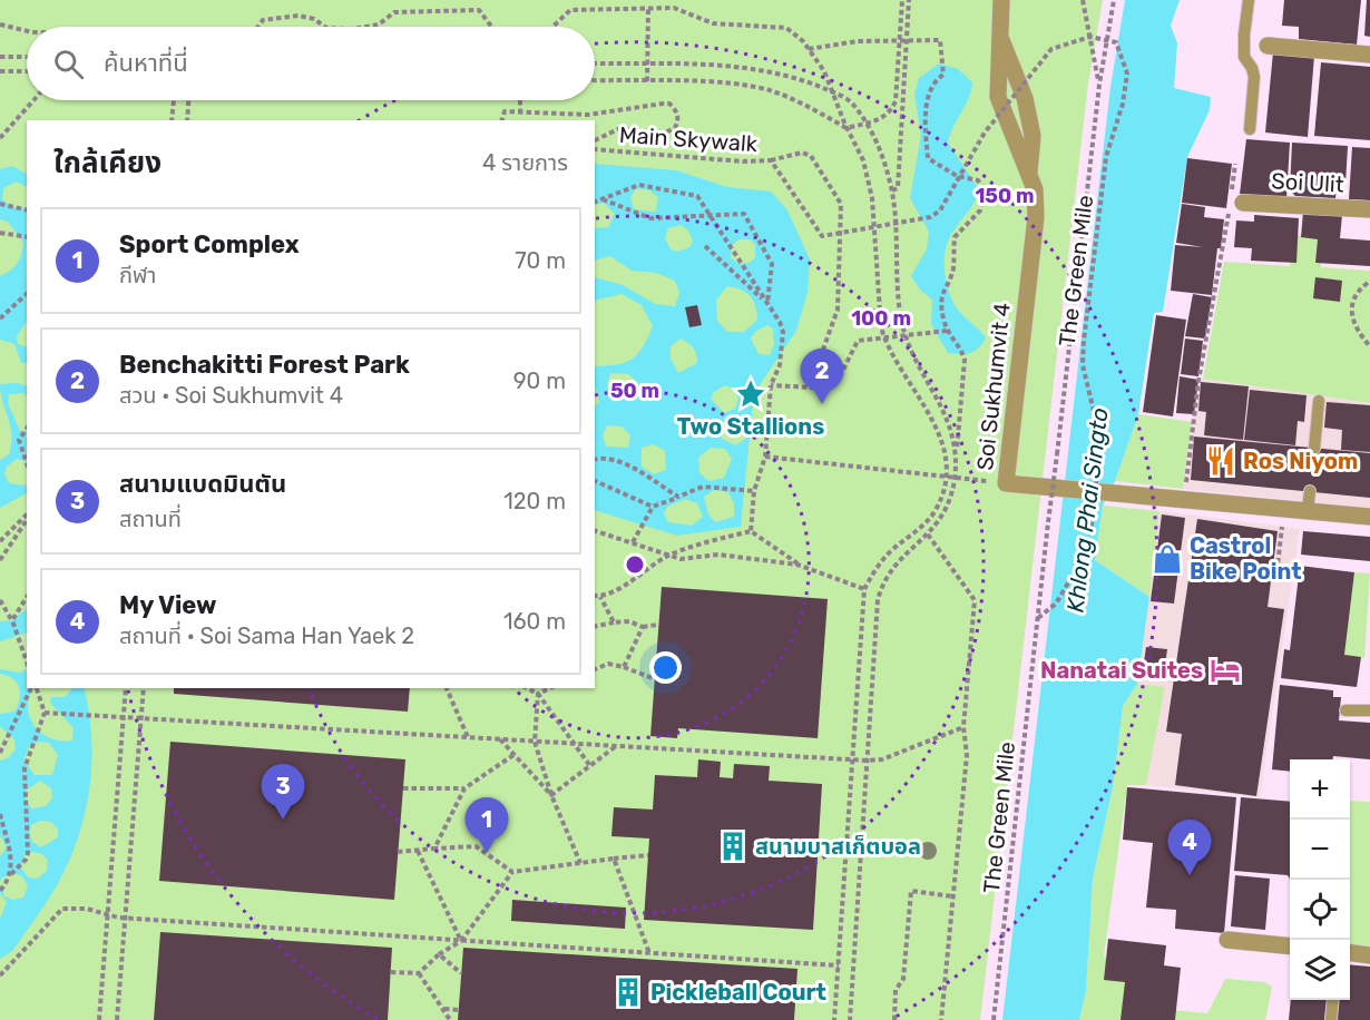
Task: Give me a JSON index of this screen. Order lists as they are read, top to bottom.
{
  "streets": {
    "street": ["Soi Ulit", "Soi Sukhumvit 4"],
    "path": ["Main Skywalk", "The Green Mile"]
  },
  "crossings": [
    ["Main Skywalk", "The Green Mile"],
    ["The Green Mile", "Soi Sukhumvit 4"]
  ],
  "water": ["Khlong Phai Singto"],
  "places": {
    "place": ["Two Stallions"],
    "restaurant": ["Ros Niyom"],
    "shop": ["Castrol Bike Point"],
    "hotel": ["Nanatai Suites"],
    "building": ["สนามบาสเก็ตบอล", "Pickleball Court"]
  },
  "page": {
    "search": "ค้นหาที่นี่",
    "heading": ["ใกล้เคียง", "4 รายการ"],
    "list": [
      {
        "mark": "1",
        "name": "Sport Complex",
        "note": "กีฬา",
        "value": "70 m"
      },
      {
        "mark": "2",
        "name": "Benchakitti Forest Park",
        "note": "สวน · Soi Sukhumvit 4",
        "value": "90 m"
      },
      {
        "mark": "3",
        "name": "สนามแบดมินตัน",
        "note": "สถานที่",
        "value": "120 m"
      },
      {
        "mark": "4",
        "name": "My View",
        "note": "สถานที่ · Soi Sama Han Yaek 2",
        "value": "160 m"
      }
    ],
    "pins": [
      "2",
      "3",
      "1",
      "4"
    ],
    "map_buttons": ["+", "−"]
  },
  "rings": ["150 m", "100 m", "50 m"]
}
